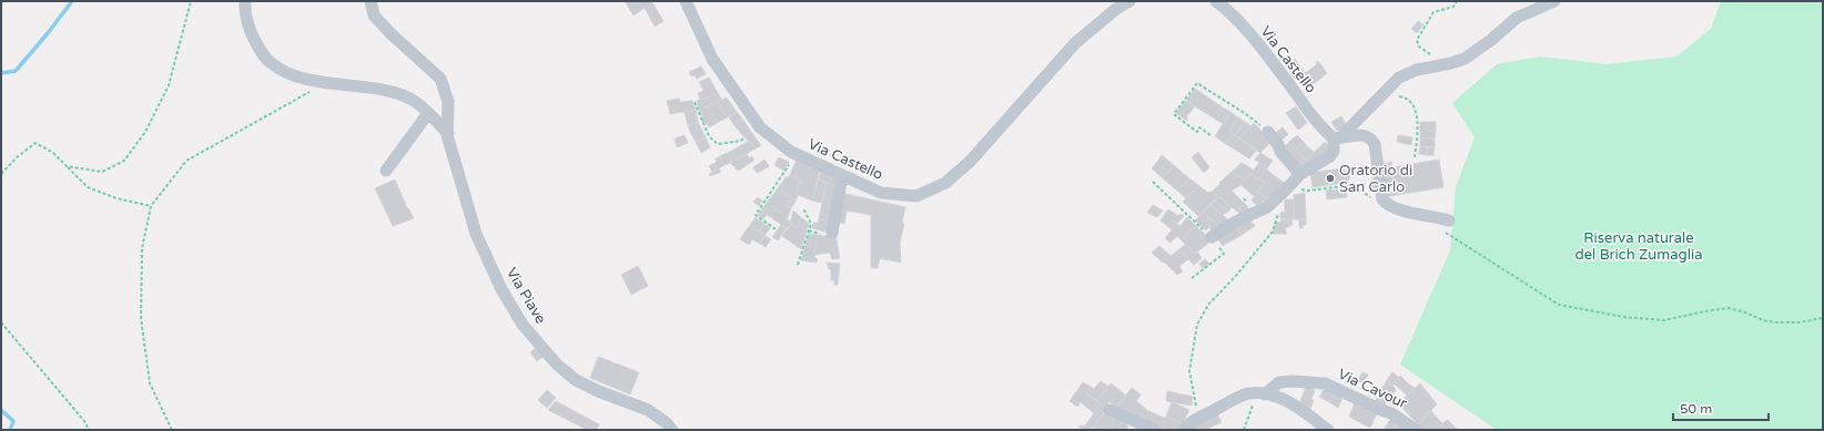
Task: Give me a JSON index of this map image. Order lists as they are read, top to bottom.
{
  "streets": {
    "street": ["Via Castello", "Via Piave", "Via Cavour"]
  },
  "parks": ["Riserva naturale del Brich Zumaglia"],
  "places": ["Oratorio di San Carlo"],
  "scale_bar": "50 m"
}
